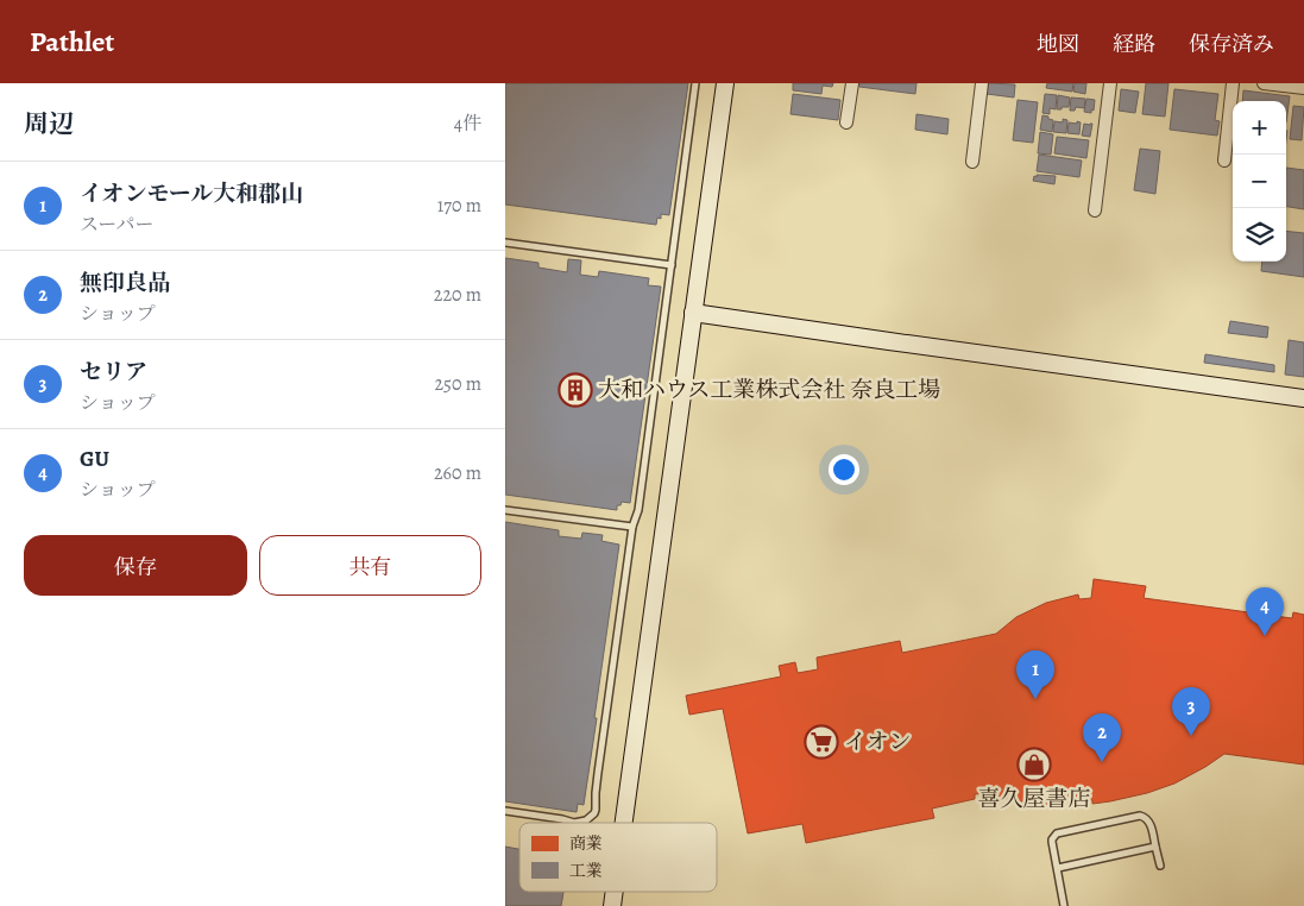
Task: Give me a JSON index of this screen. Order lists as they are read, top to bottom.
{
  "places": {
    "building": ["大和ハウス工業株式会社 奈良工場"],
    "supermarket": ["イオン"],
    "shop": ["喜久屋書店"]
  },
  "legend": ["商業", "工業"],
  "page": {
    "header": "Pathlet",
    "nav": ["地図", "経路", "保存済み"],
    "heading": ["周辺", "4件"],
    "map_buttons": ["+", "−"],
    "list": [
      {
        "mark": "1",
        "name": "イオンモール大和郡山",
        "note": "スーパー",
        "value": "170 m"
      },
      {
        "mark": "2",
        "name": "無印良品",
        "note": "ショップ",
        "value": "220 m"
      },
      {
        "mark": "3",
        "name": "セリア",
        "note": "ショップ",
        "value": "250 m"
      },
      {
        "mark": "4",
        "name": "GU",
        "note": "ショップ",
        "value": "260 m"
      }
    ],
    "buttons": ["保存", "共有"],
    "pins": [
      "4",
      "1",
      "3",
      "2"
    ]
  }
}
